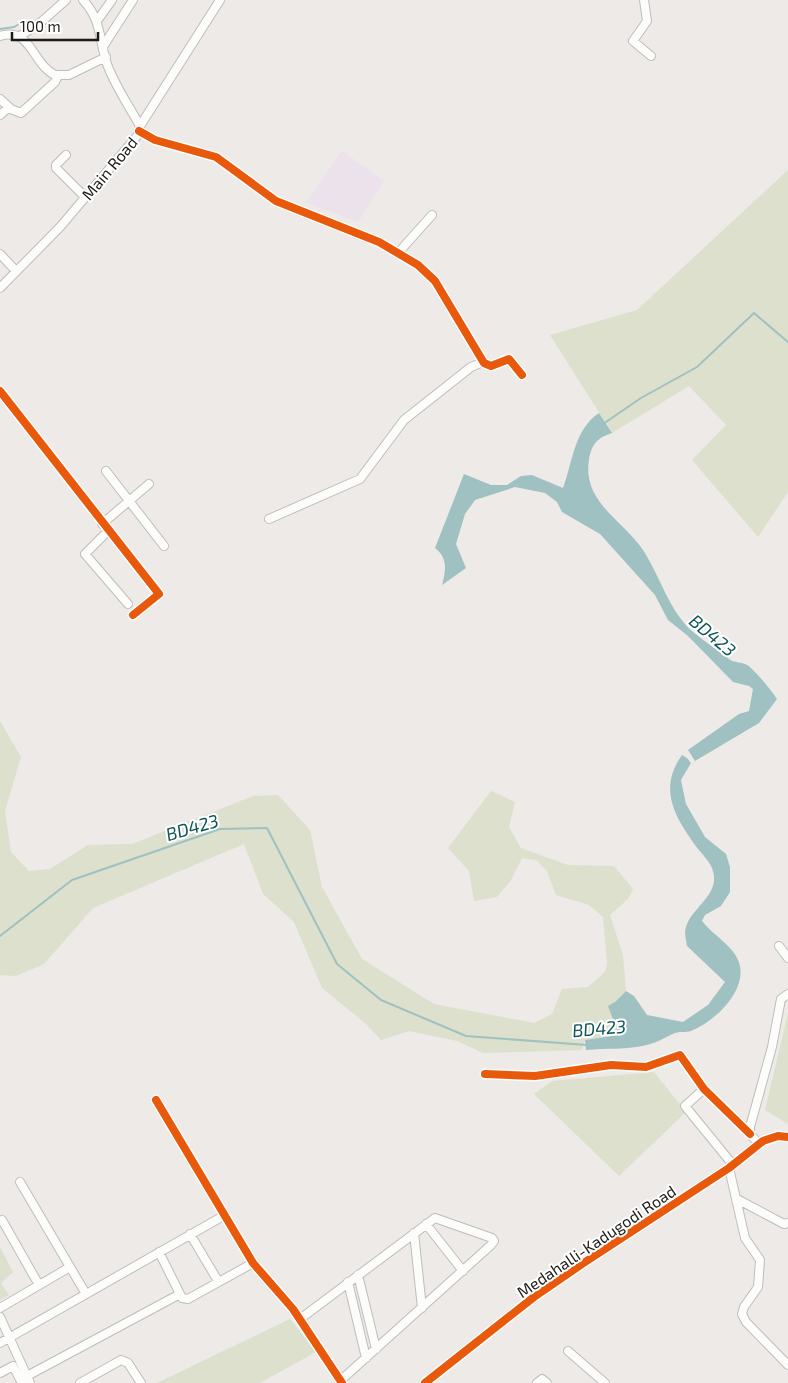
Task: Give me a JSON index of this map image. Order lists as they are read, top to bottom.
{
  "streets": {
    "street": ["Main Road", "Medahalli-Kadugodi Road"]
  },
  "water": ["BD423"],
  "scale_bar": "100 m"
}
